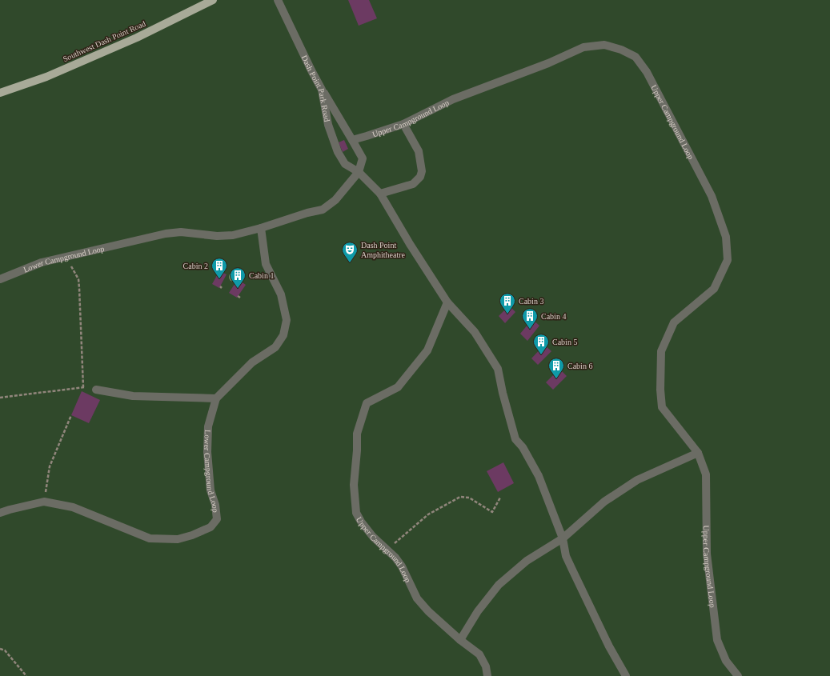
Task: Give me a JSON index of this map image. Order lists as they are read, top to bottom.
{
  "streets": {
    "main road": ["Southwest Dash Point Road"],
    "lane": ["Dash Point Park Road", "Upper Campground Loop", "Lower Campground Loop"]
  },
  "crossings": [
    ["Dash Point Park Road", "Lower Campground Loop"]
  ],
  "places": {
    "theatre": ["Dash Point Amphitheatre"],
    "building": [
      "Cabin 2",
      "Cabin 1",
      "Cabin 3",
      "Cabin 4",
      "Cabin 5",
      "Cabin 6"
    ]
  }
}
